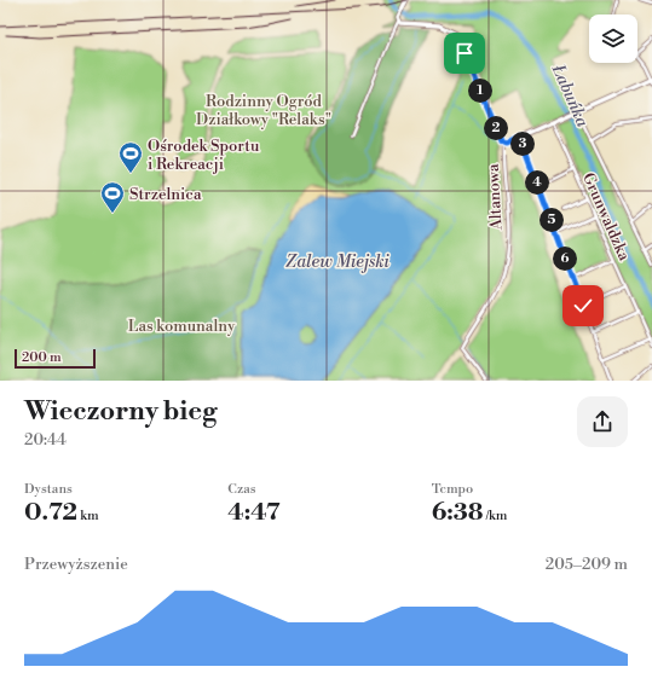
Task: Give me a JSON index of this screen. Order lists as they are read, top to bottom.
{
  "streets": {
    "street": ["Altanowa", "Grunwaldzka"]
  },
  "water": ["Łabuńka", "Zalew Miejski"],
  "parks": ["Rodzinny Ogród Działkowy \"Relaks\"", "Las komunalny"],
  "places": {
    "sports": ["Ośrodek Sportu i Rekreacji", "Strzelnica"]
  },
  "scale_bar": "200 m",
  "page": {
    "pins": [
      "1",
      "2",
      "3",
      "4",
      "5",
      "6"
    ],
    "scale": "200 m",
    "heading": ["Wieczorny bieg", "20:44"],
    "stats": [
      ["Dystans", "0.72 km"],
      ["Czas", "4:47"],
      ["Tempo", "6:38 /km"]
    ],
    "chart": ["Przewyższenie", "205–209 m"]
  }
}
